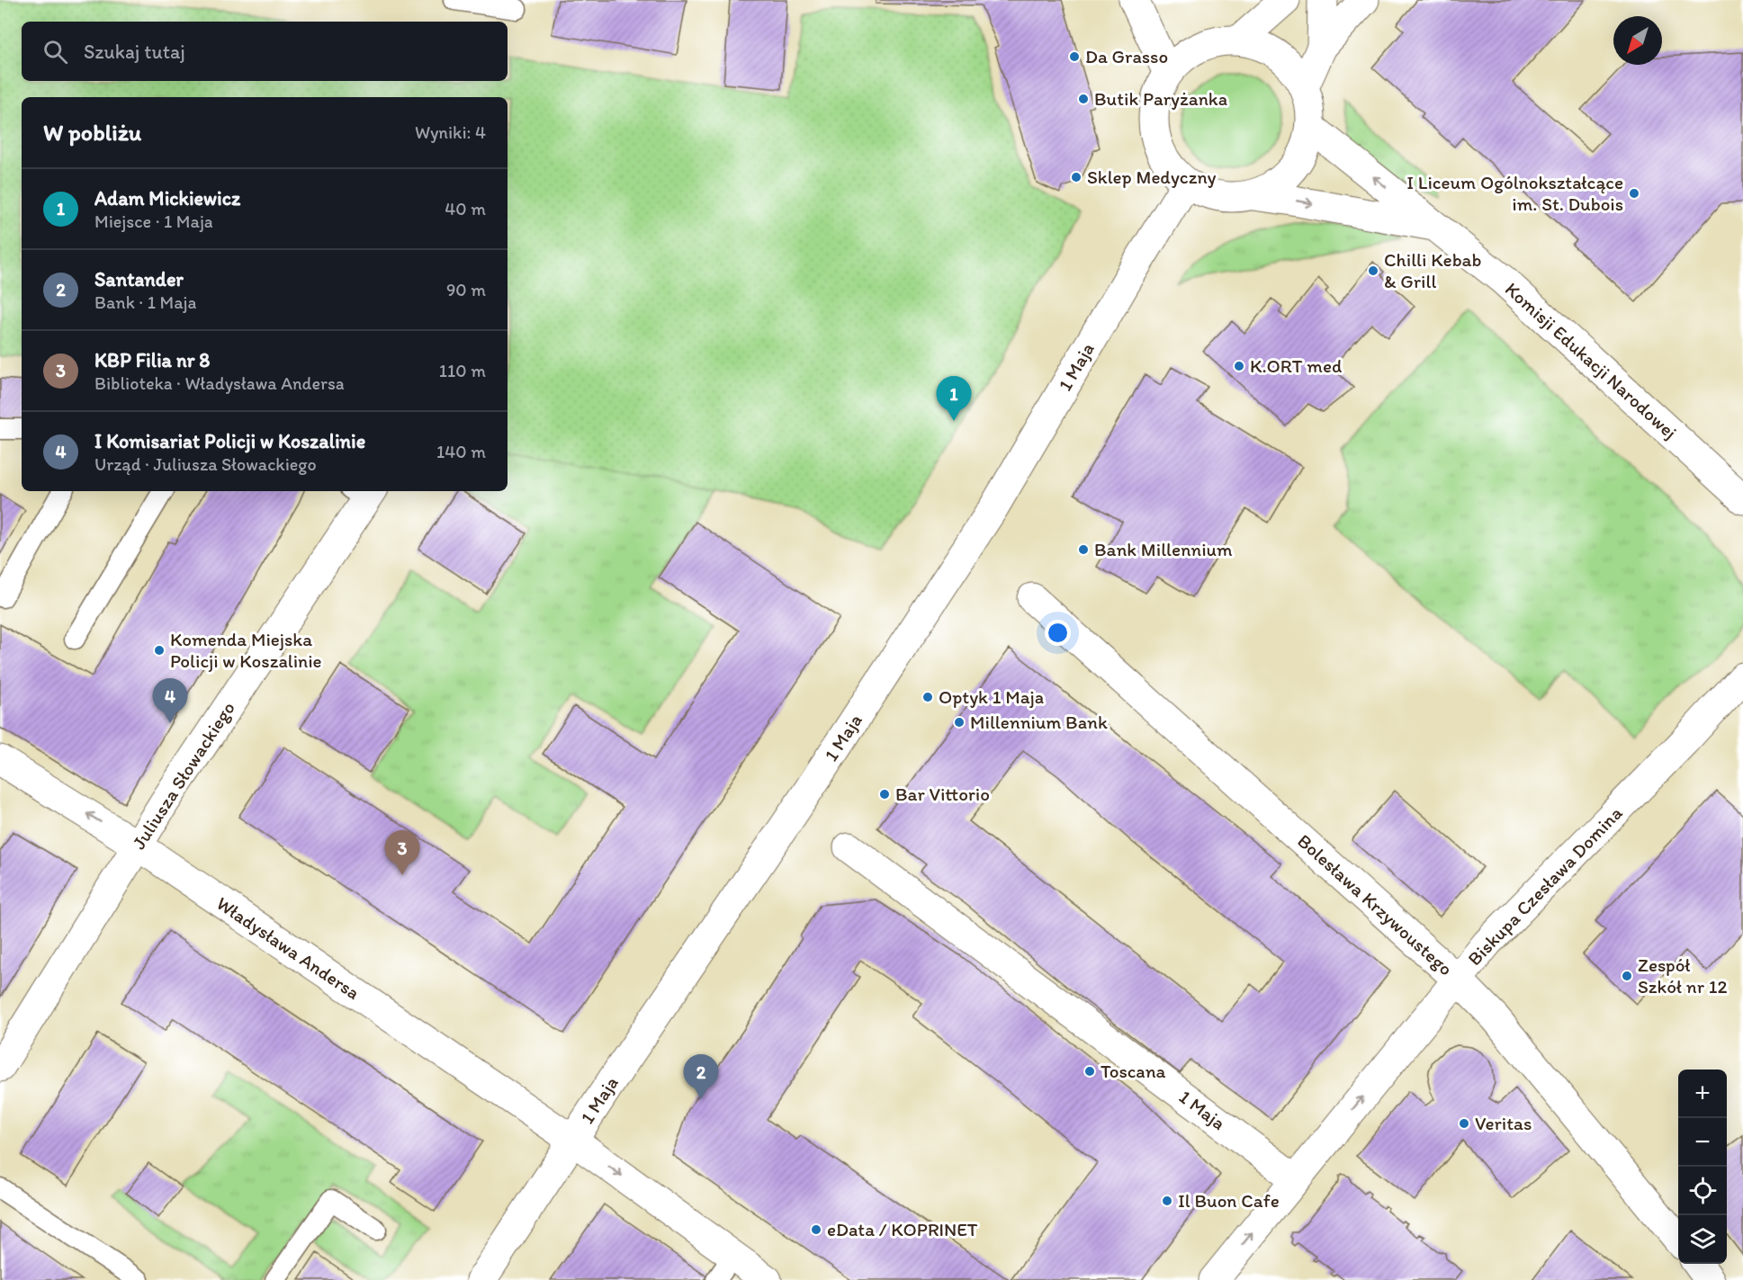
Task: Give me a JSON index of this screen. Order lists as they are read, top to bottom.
{
  "streets": {
    "street": [
      "Komisji Edukacji Narodowej",
      "1 Maja",
      "Juliusza Słowackiego",
      "Biskupa Czesława Domina",
      "Bolesława Krzywoustego",
      "Władysława Andersa"
    ]
  },
  "crossings": [
    ["Komisji Edukacji Narodowej", "1 Maja"],
    ["1 Maja", "Biskupa Czesława Domina"],
    ["1 Maja", "Władysława Andersa"],
    ["Juliusza Słowackiego", "Władysława Andersa"],
    ["Biskupa Czesława Domina", "Bolesława Krzywoustego"]
  ],
  "one_way": ["Biskupa Czesława Domina"],
  "places": [
    "Da Grasso",
    "Butik Paryżanka",
    "Sklep Medyczny",
    "I Liceum Ogólnokształcące im. St. Dubois",
    "Chilli Kebab & Grill",
    "K.ORT med",
    "Bank Millennium",
    "Komenda Miejska Policji w Koszalinie",
    "Optyk 1 Maja",
    "Millennium Bank",
    "Bar Vittorio",
    "Zespół Szkół nr 12",
    "Toscana",
    "Veritas",
    "Il Buon Cafe",
    "eData / KOPRINET"
  ],
  "north": "bottom left",
  "page": {
    "search": "Szukaj tutaj",
    "heading": ["W pobliżu", "Wyniki: 4"],
    "list": [
      {
        "mark": "1",
        "name": "Adam Mickiewicz",
        "note": "Miejsce · 1 Maja",
        "value": "40 m"
      },
      {
        "mark": "2",
        "name": "Santander",
        "note": "Bank · 1 Maja",
        "value": "90 m"
      },
      {
        "mark": "3",
        "name": "KBP Filia nr 8",
        "note": "Biblioteka · Władysława Andersa",
        "value": "110 m"
      },
      {
        "mark": "4",
        "name": "I Komisariat Policji w Koszalinie",
        "note": "Urząd · Juliusza Słowackiego",
        "value": "140 m"
      }
    ],
    "pins": [
      "1",
      "4",
      "3",
      "2"
    ],
    "map_buttons": ["+", "−"]
  }
}
